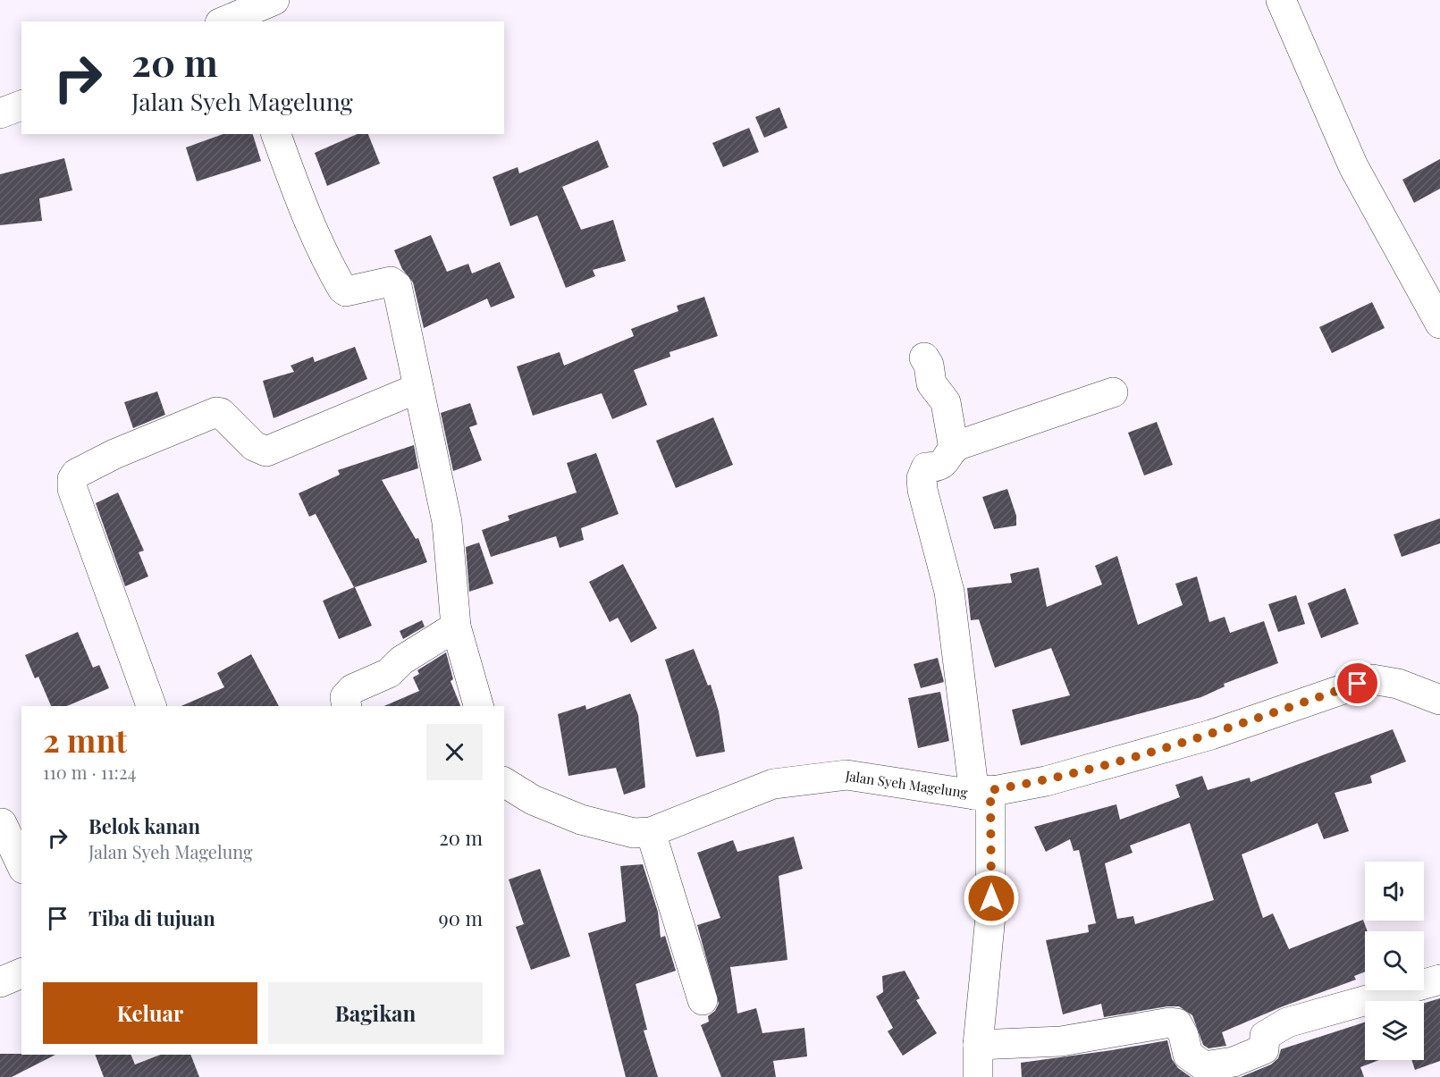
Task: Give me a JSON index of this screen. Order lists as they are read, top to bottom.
{
  "streets": {
    "street": ["Jalan Syeh Magelung"]
  },
  "page": {
    "turn": ["20 m", "Jalan Syeh Magelung"],
    "heading": ["2 mnt", "110 m · 11:24"],
    "list": [
      {
        "name": "Belok kanan",
        "note": "Jalan Syeh Magelung",
        "value": "20 m"
      },
      {
        "name": "Tiba di tujuan",
        "value": "90 m"
      }
    ],
    "buttons": ["Keluar", "Bagikan"]
  }
}
